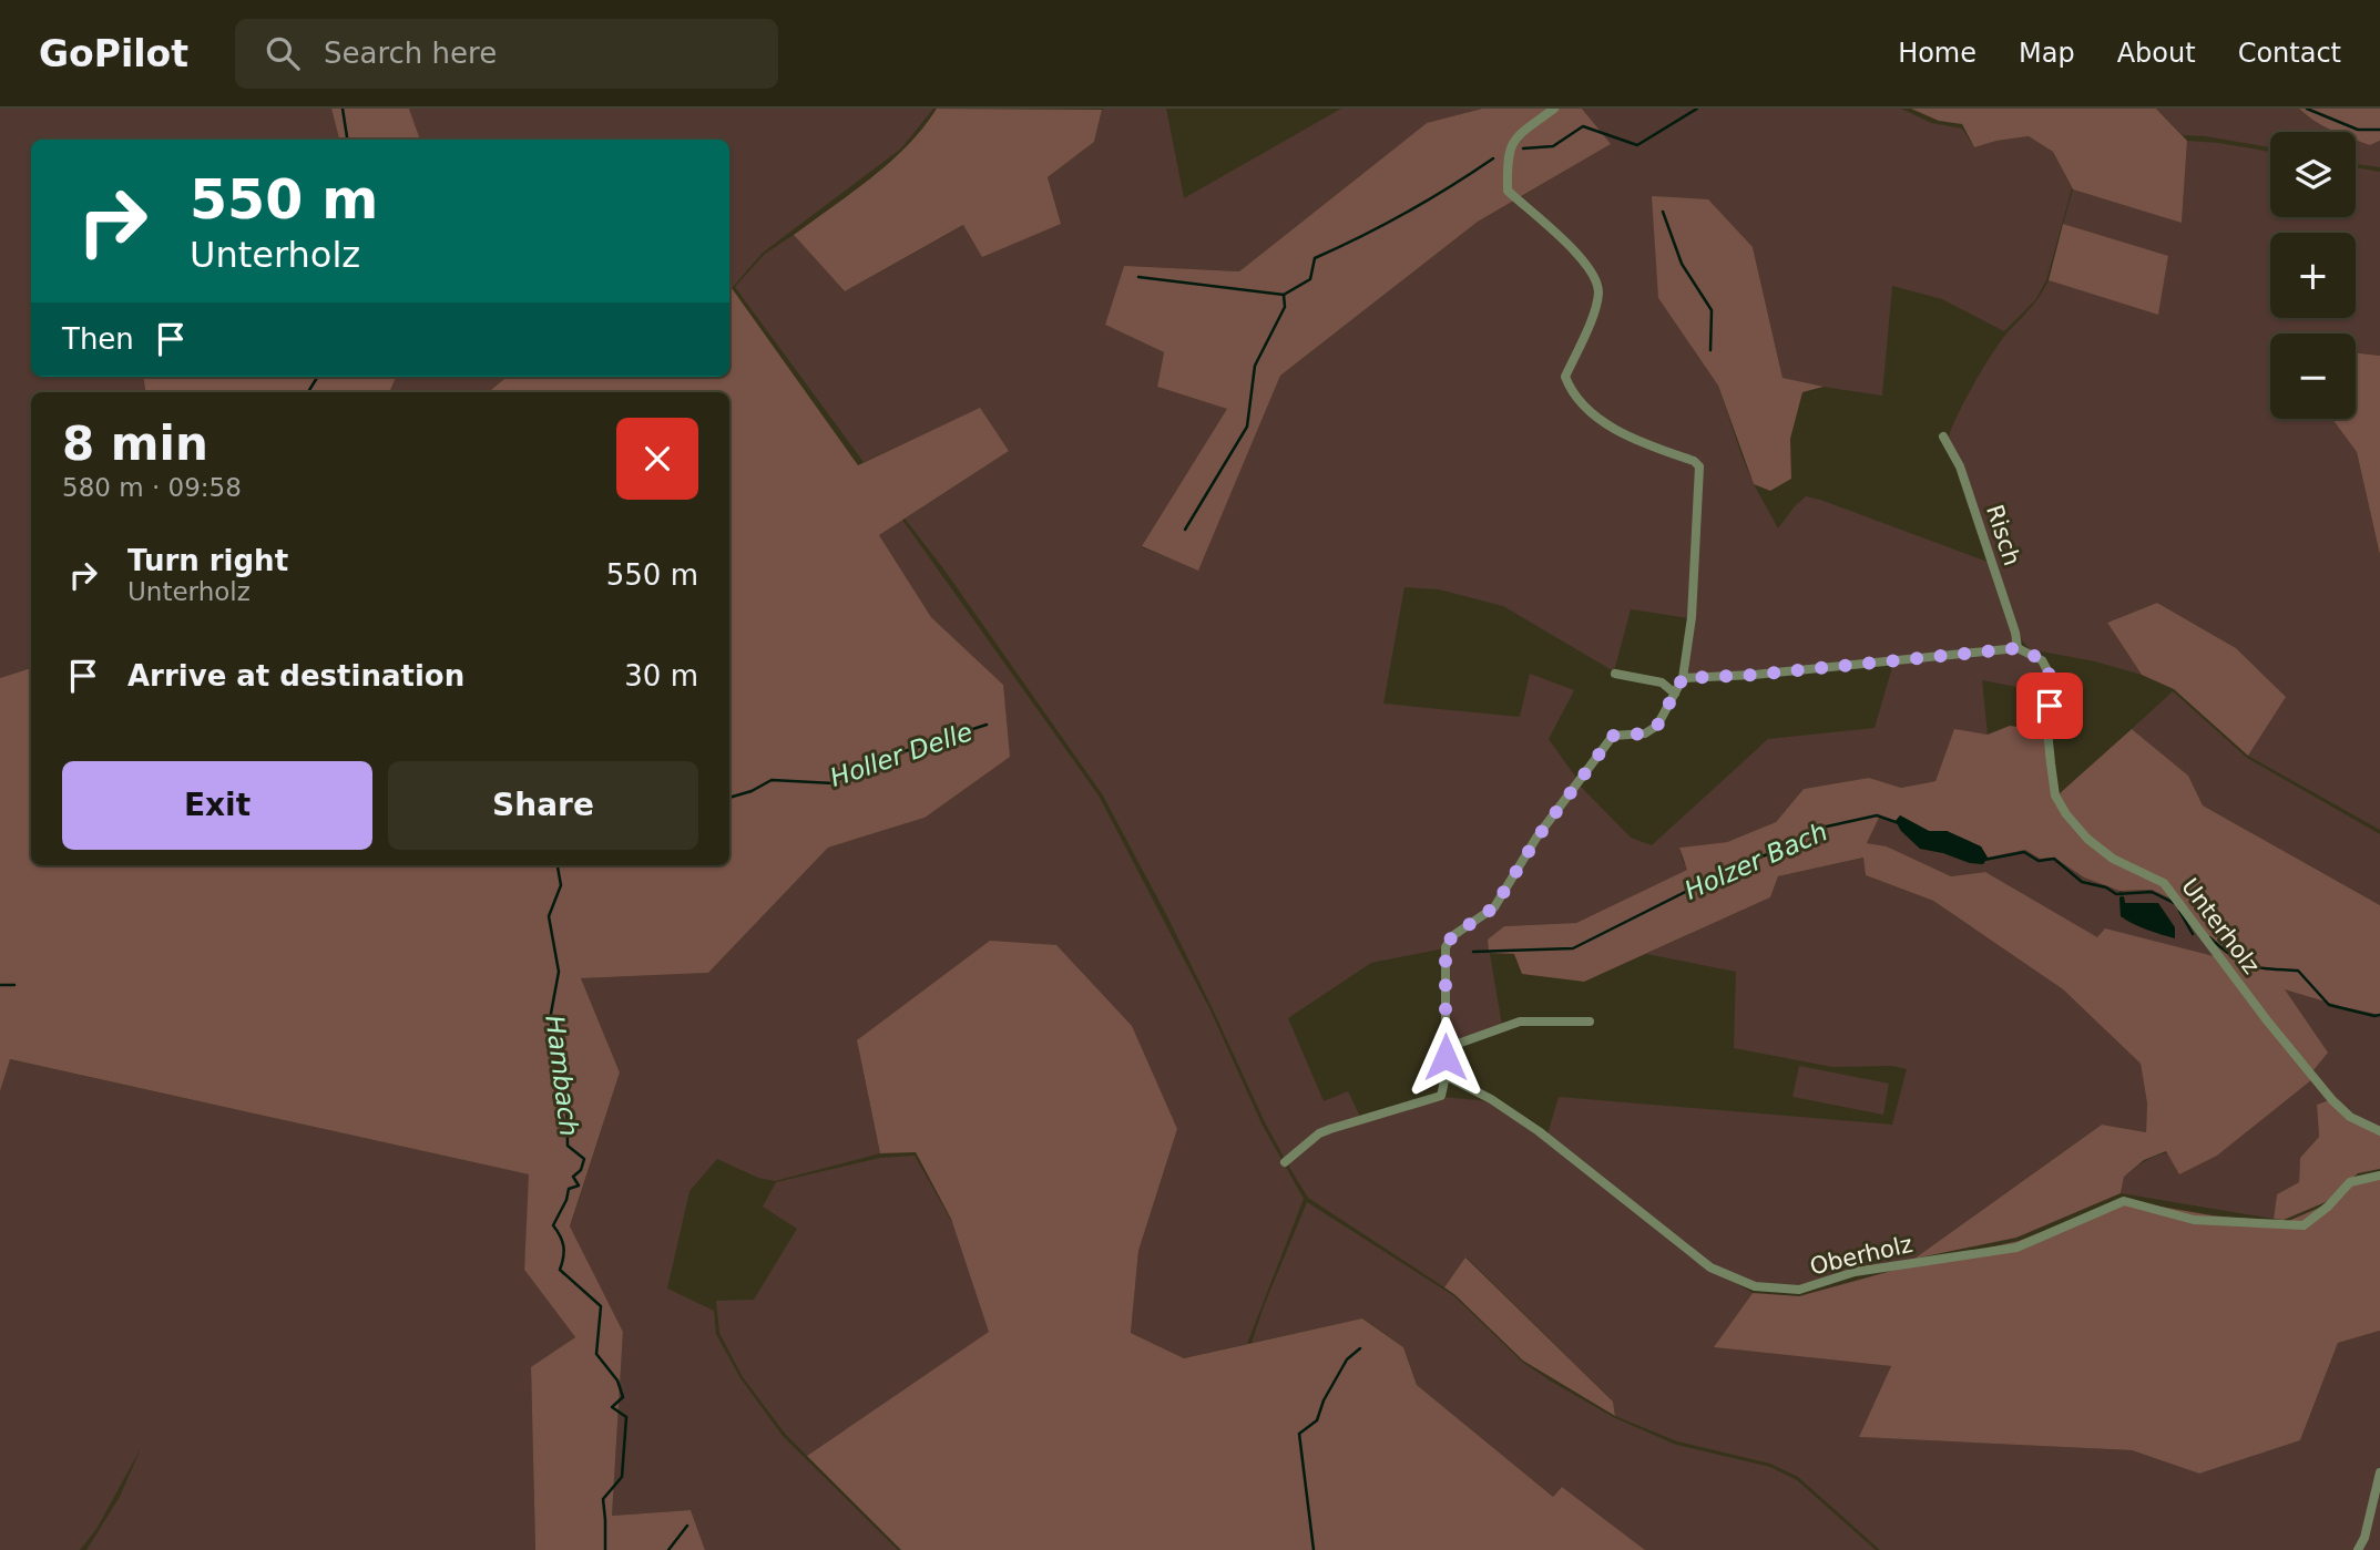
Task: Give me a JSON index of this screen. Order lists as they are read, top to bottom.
{
  "streets": {
    "street": ["Risch", "Unterholz", "Oberholz"]
  },
  "crossings": [
    ["Risch", "Unterholz"]
  ],
  "water": ["Holler Delle", "Holzer Bach", "Hambach"],
  "page": {
    "header": "GoPilot",
    "search": "Search here",
    "nav": [
      "Home",
      "Map",
      "About",
      "Contact"
    ],
    "map_buttons": ["+", "−"],
    "turn": ["550 m", "Unterholz"],
    "then": "Then",
    "heading": ["8 min", "580 m · 09:58"],
    "list": [
      {
        "name": "Turn right",
        "note": "Unterholz",
        "value": "550 m"
      },
      {
        "name": "Arrive at destination",
        "value": "30 m"
      }
    ],
    "buttons": ["Exit", "Share"]
  }
}
